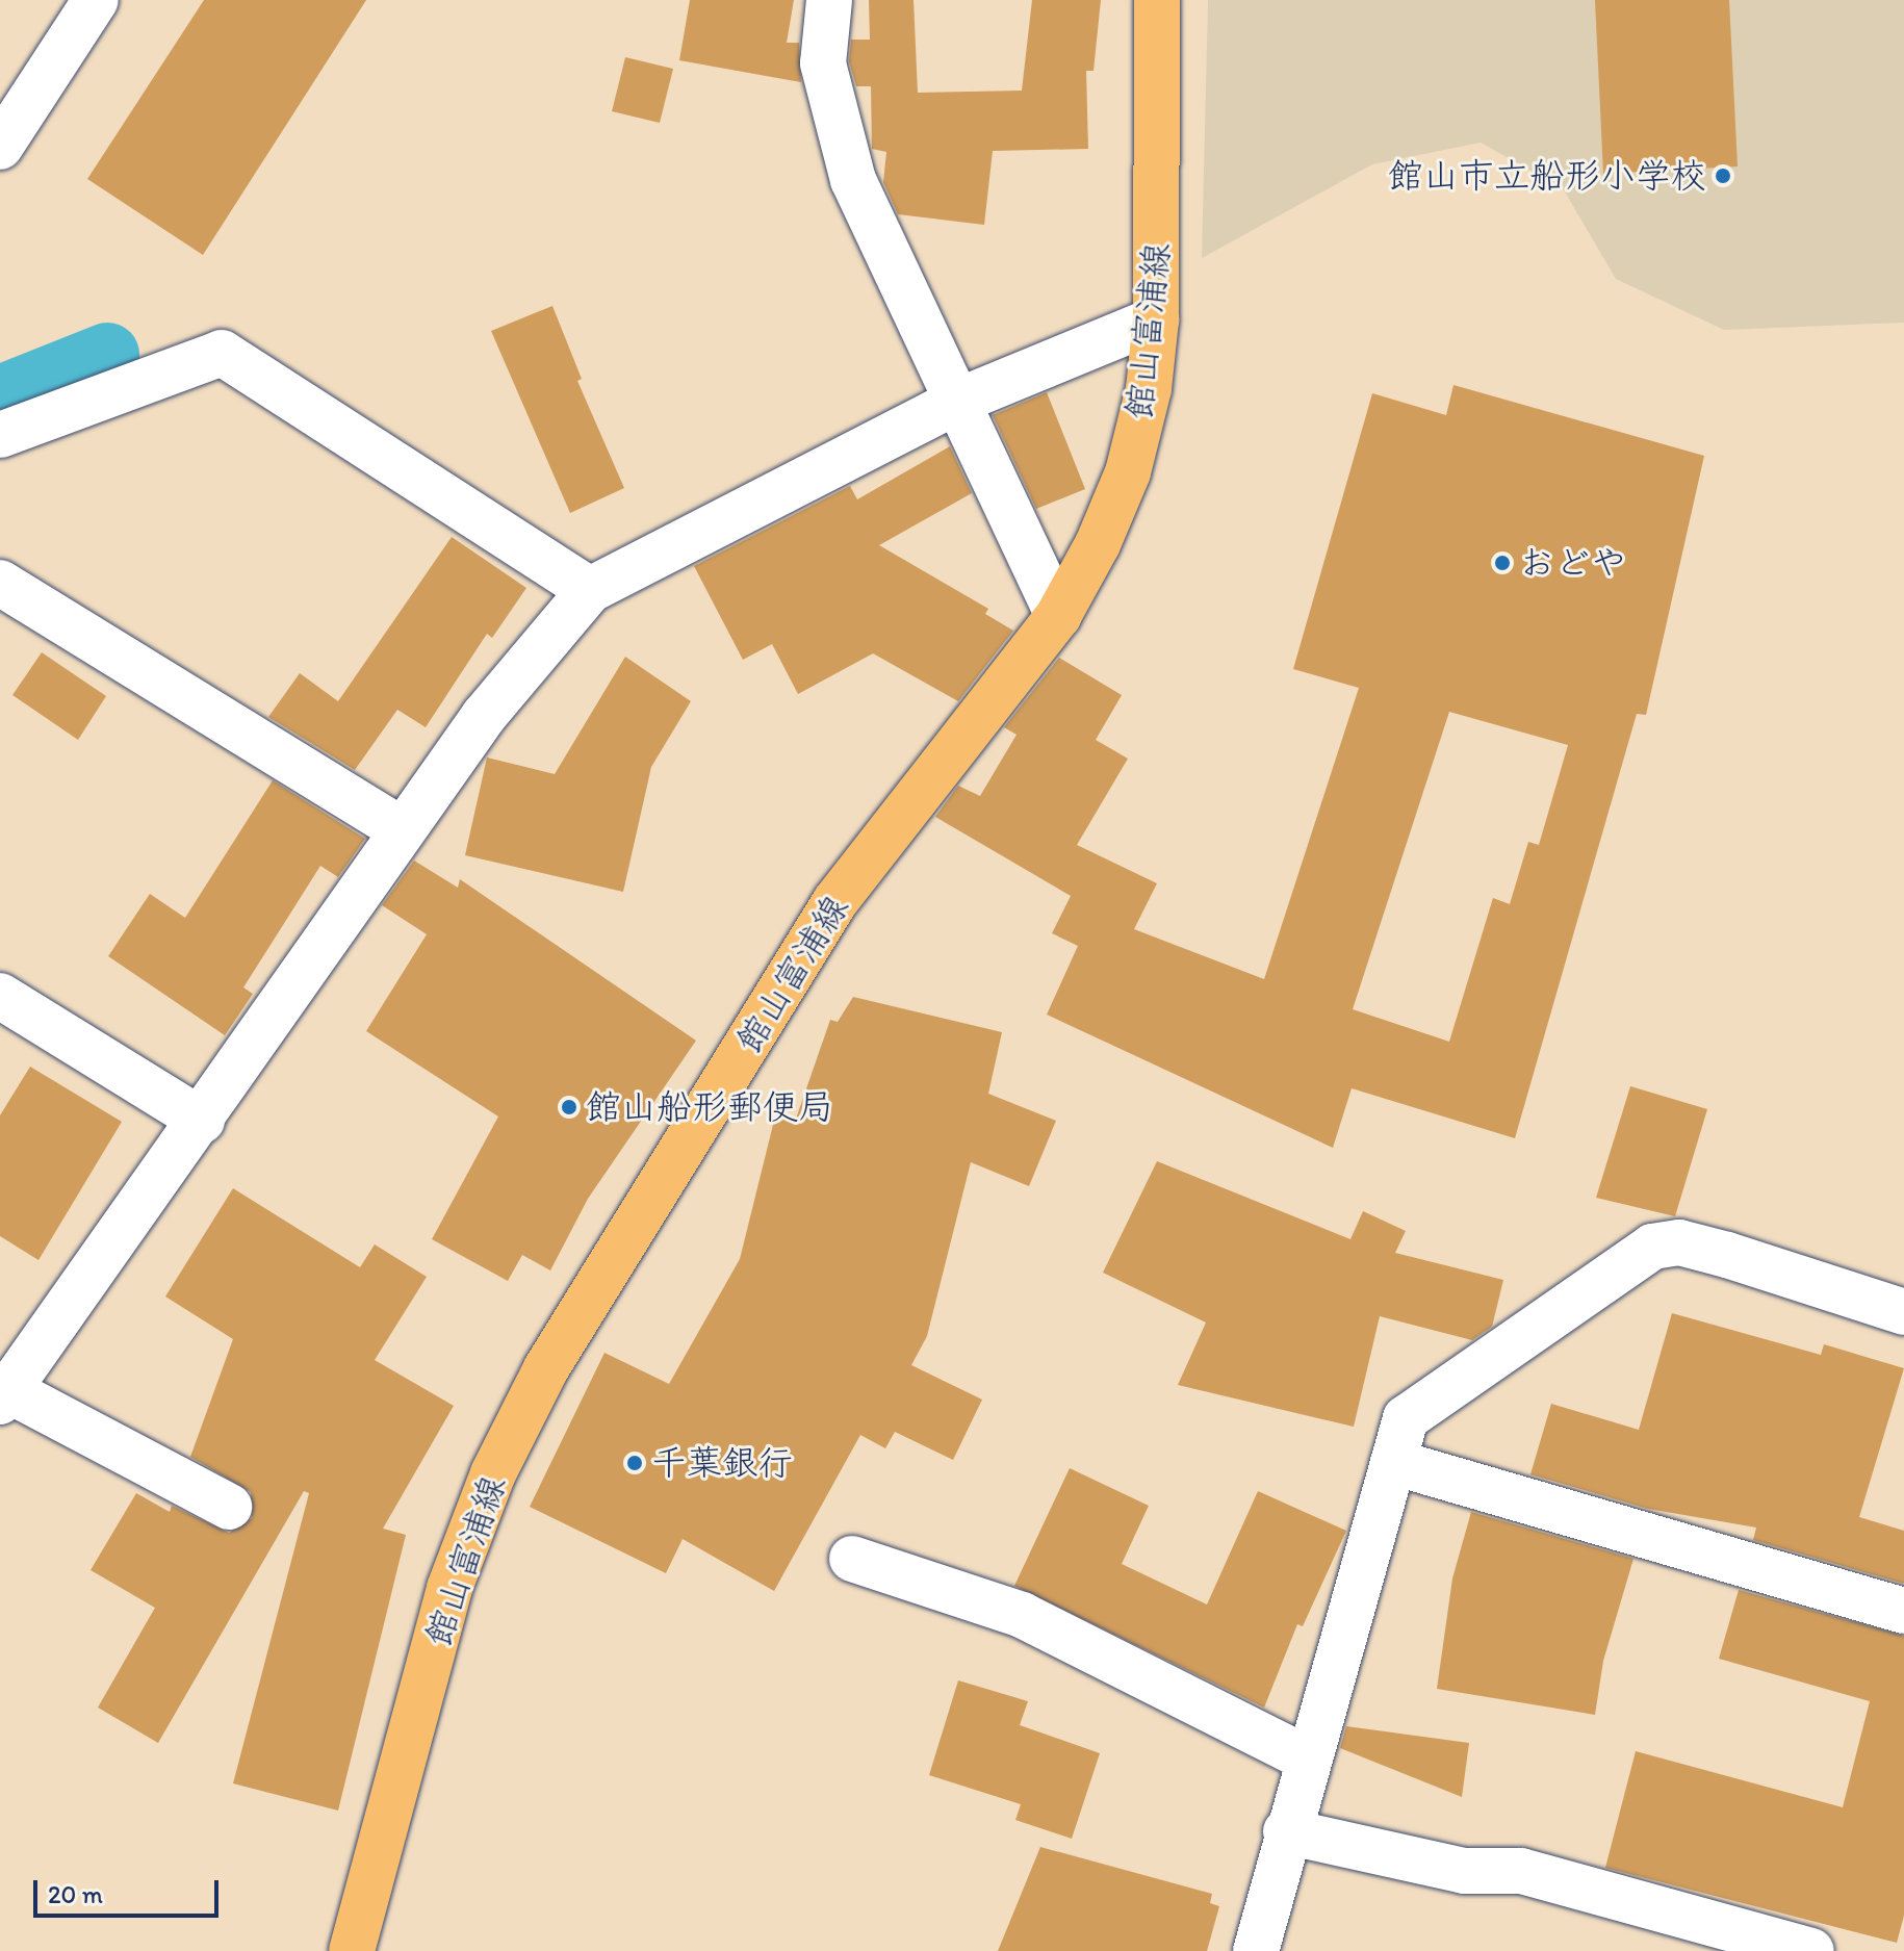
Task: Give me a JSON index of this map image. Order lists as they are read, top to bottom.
{
  "streets": {
    "main road": ["館山富浦線"]
  },
  "places": [
    "館山市立船形小学校",
    "おどや",
    "館山船形郵便局",
    "千葉銀行"
  ],
  "scale_bar": "20 m"
}
